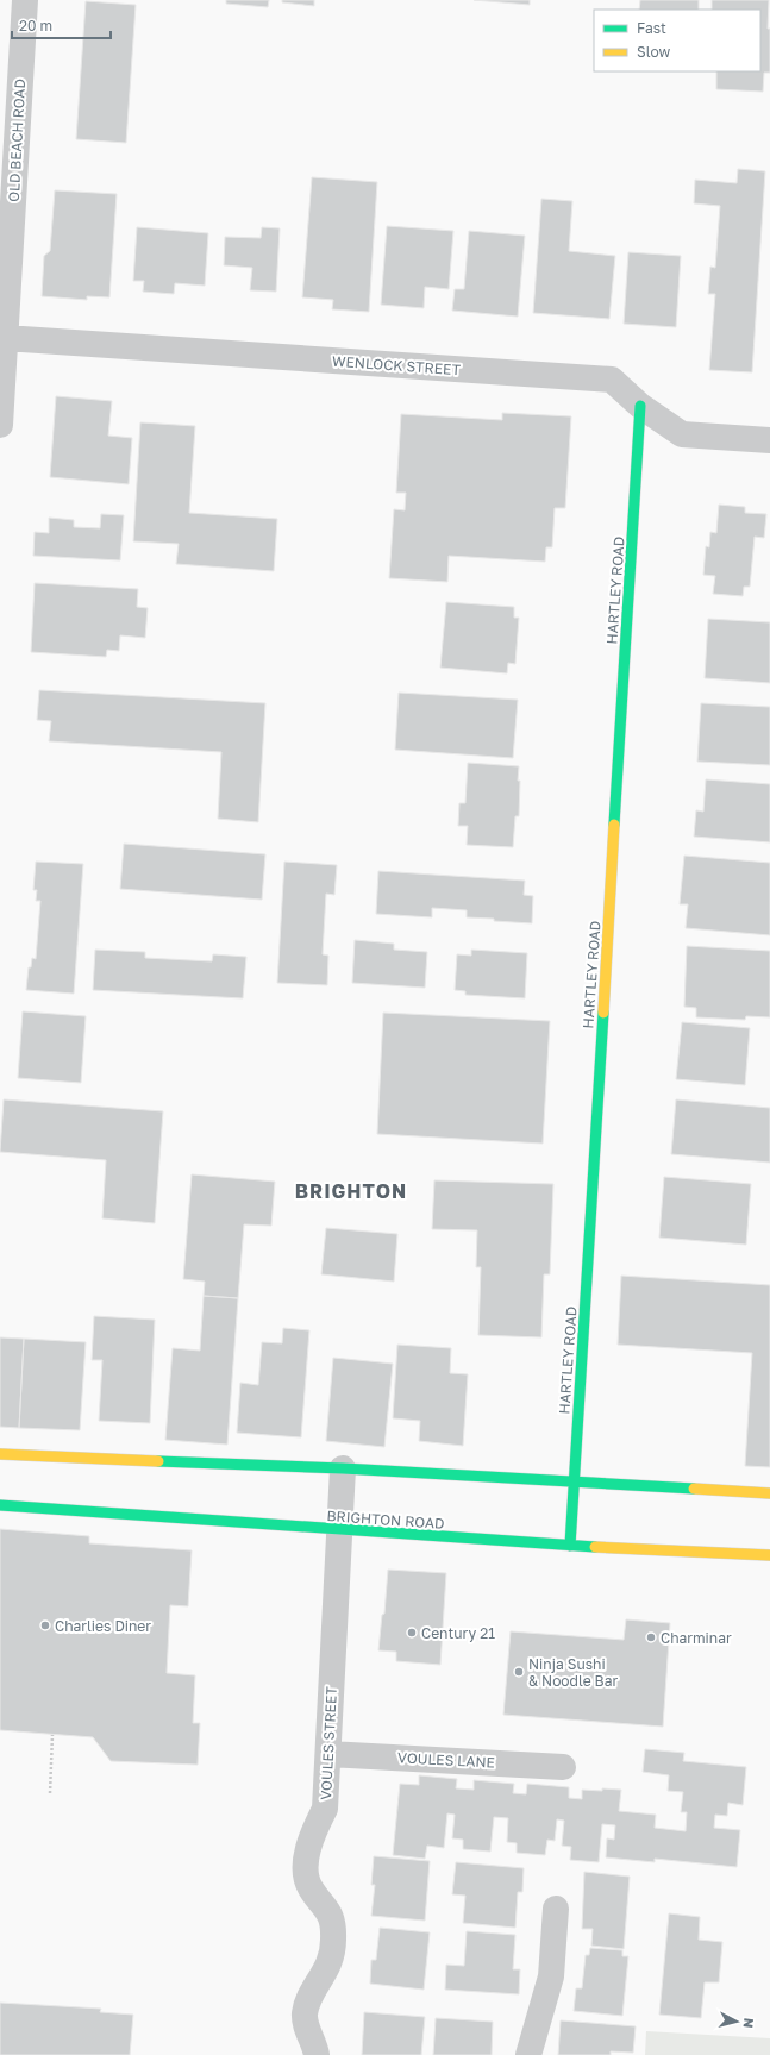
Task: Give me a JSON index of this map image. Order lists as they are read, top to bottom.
{
  "streets": {
    "main road": ["HARTLEY ROAD", "BRIGHTON ROAD"],
    "street": [
      "OLD BEACH ROAD",
      "WENLOCK STREET",
      "VOULES STREET",
      "VOULES LANE"
    ]
  },
  "crossings": [
    ["OLD BEACH ROAD", "WENLOCK STREET"],
    ["WENLOCK STREET", "HARTLEY ROAD"],
    ["HARTLEY ROAD", "BRIGHTON ROAD"],
    ["BRIGHTON ROAD", "VOULES STREET"],
    ["VOULES STREET", "VOULES LANE"]
  ],
  "districts": ["BRIGHTON"],
  "places": [
    "Charlies Diner",
    "Century 21",
    "Charminar",
    "Ninja Sushi & Noodle Bar"
  ],
  "legend": ["Fast", "Slow"],
  "scale_bar": "20 m",
  "north": "right"
}
